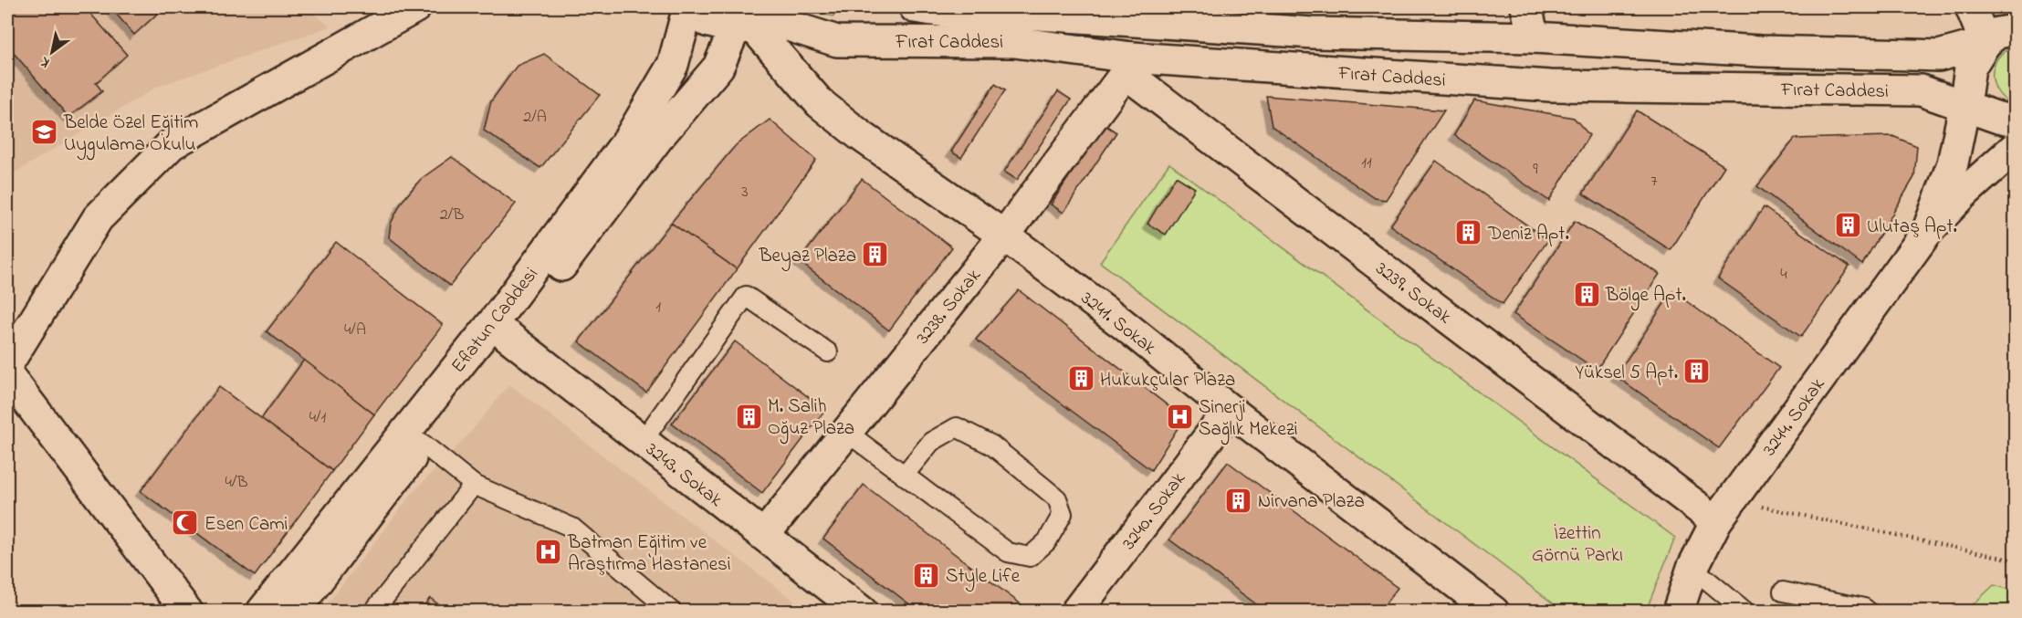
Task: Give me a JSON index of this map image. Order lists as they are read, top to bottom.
{
  "streets": {
    "street": [
      "Fırat Caddesi",
      "3239. Sokak",
      "3238. Sokak",
      "Eflatun Caddesi",
      "3241. Sokak",
      "3244. Sokak",
      "3243. Sokak",
      "3240. Sokak"
    ]
  },
  "crossings": [
    ["Fırat Caddesi", "3239. Sokak"],
    ["Fırat Caddesi", "3238. Sokak"],
    ["Fırat Caddesi", "Eflatun Caddesi"],
    ["Fırat Caddesi", "3241. Sokak"],
    ["3239. Sokak", "3238. Sokak"],
    ["3239. Sokak", "3244. Sokak"],
    ["3238. Sokak", "3241. Sokak"],
    ["3238. Sokak", "3243. Sokak"],
    ["Eflatun Caddesi", "3241. Sokak"],
    ["Eflatun Caddesi", "3243. Sokak"],
    ["3241. Sokak", "3240. Sokak"]
  ],
  "parks": ["İzettin Görnü Parkı"],
  "places": {
    "school or university": ["Belde Özel Eğitim Uygulama Okulu"],
    "building": [
      "Ulutaş Apt.",
      "Deniz Apt.",
      "Beyaz Plaza",
      "Bölge Apt.",
      "Yüksel 5 Apt.",
      "Hukukçular Plaza",
      "M. Salih Oğuz Plaza",
      "Nirvana Plaza",
      "Style Life"
    ],
    "hospital": ["Sinerji Sağlık Mekezi", "Batman Eğitim ve Araştırma Hastanesi"],
    "mosque": ["Esen Cami"]
  },
  "house_numbers": [
    "2/A",
    "11",
    "9",
    "7",
    "3",
    "2/B",
    "4",
    "1",
    "4/A",
    "4/1",
    "4/B"
  ],
  "north": "bottom left"
}
